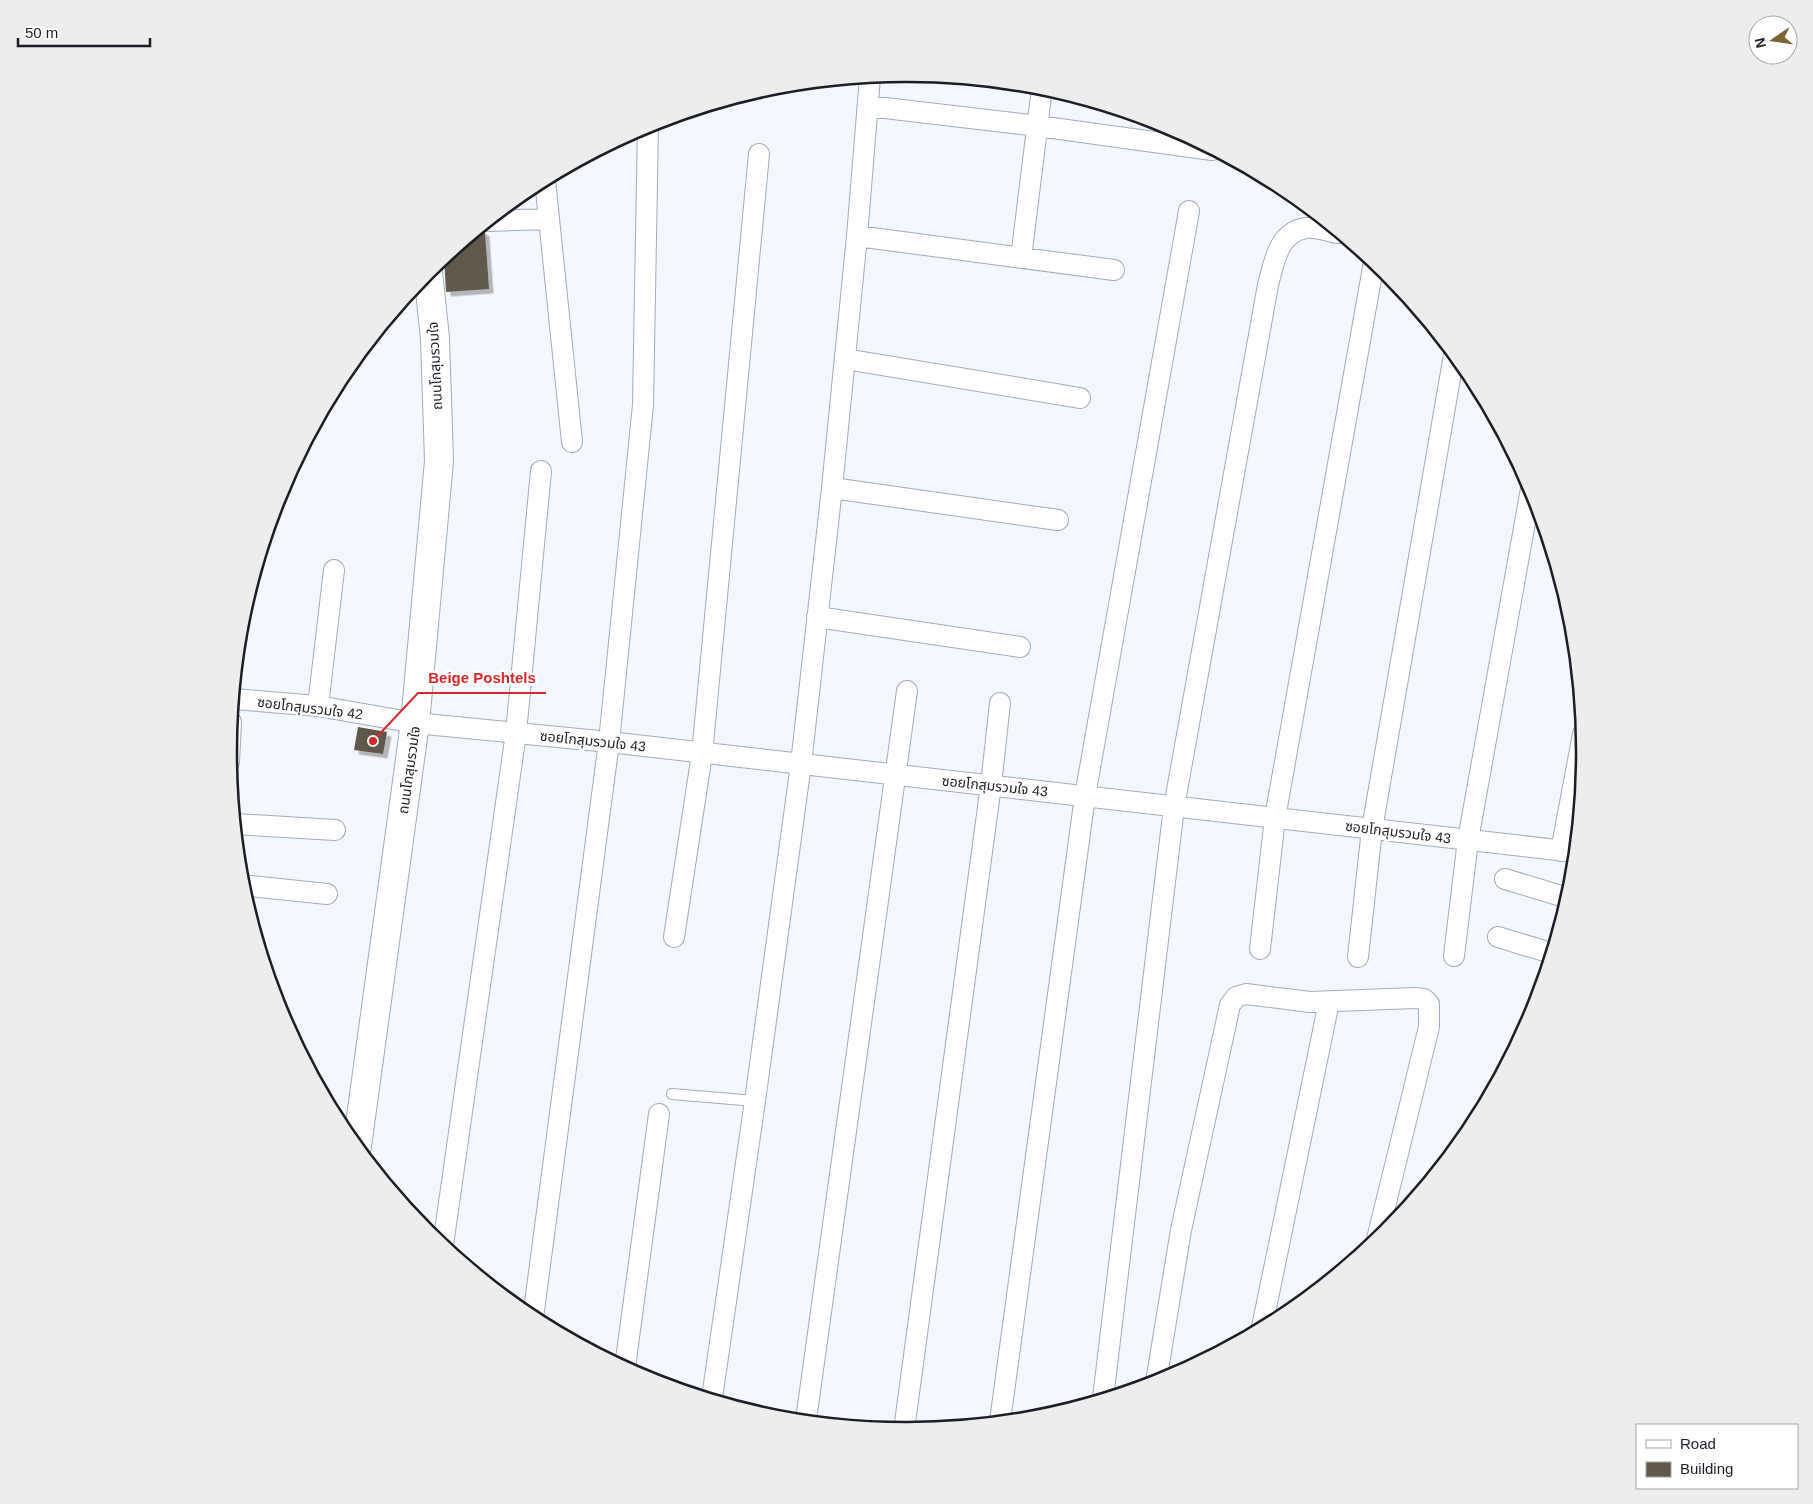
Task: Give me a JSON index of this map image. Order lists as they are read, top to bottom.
{
  "streets": {
    "street": ["ถนนโกสุมรวมใจ", "ซอยโกสุมรวมใจ 42", "ซอยโกสุมรวมใจ 43"]
  },
  "crossings": [
    ["ถนนโกสุมรวมใจ", "ซอยโกสุมรวมใจ 42"],
    ["ถนนโกสุมรวมใจ", "ซอยโกสุมรวมใจ 43"],
    ["ซอยโกสุมรวมใจ 42", "ซอยโกสุมรวมใจ 43"]
  ],
  "places": ["Beige Poshtels"],
  "legend": ["Road", "Building"],
  "scale_bar": "50 m",
  "north": "left"
}
